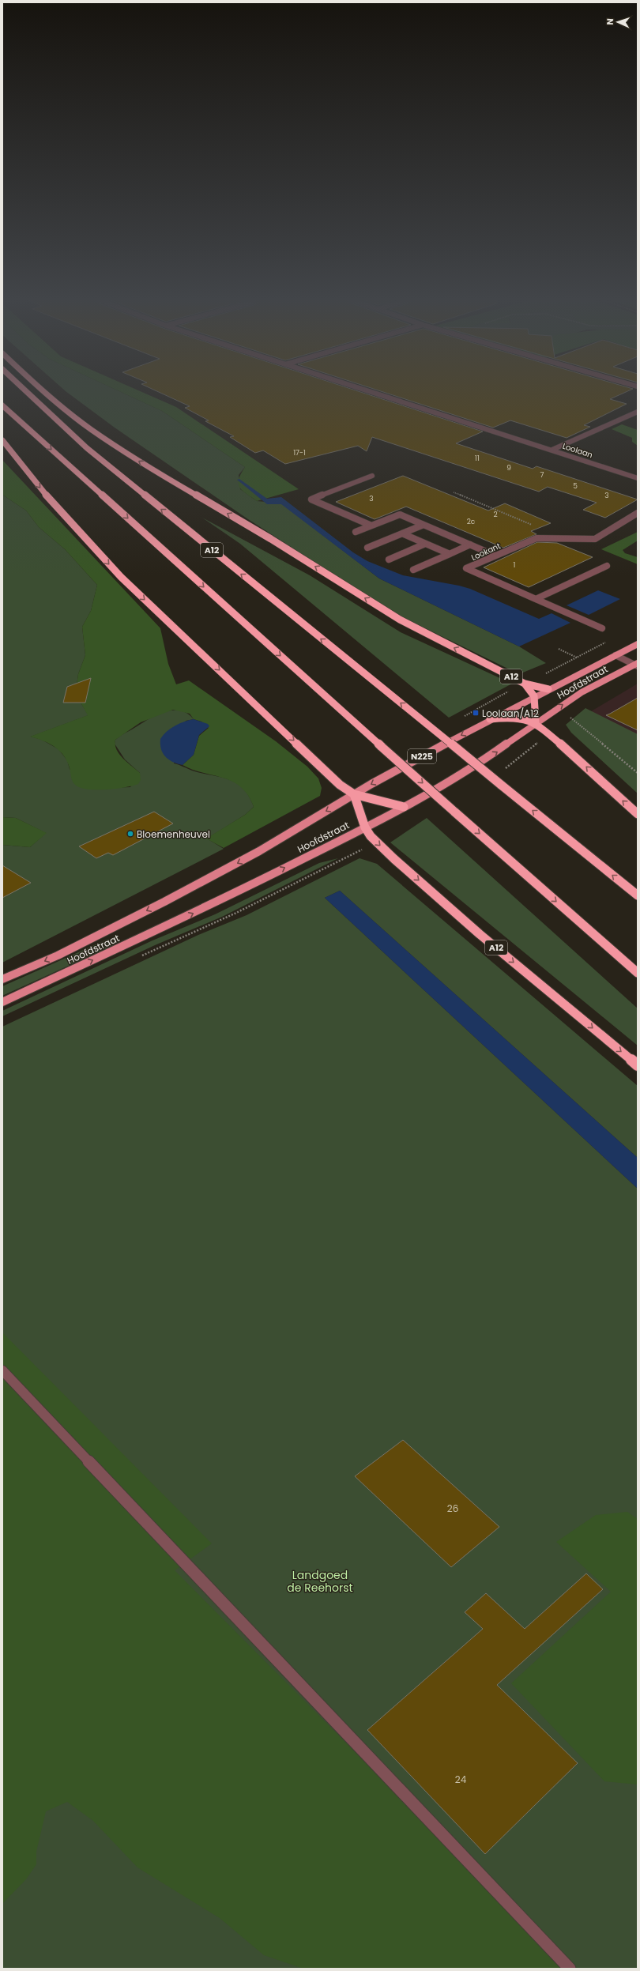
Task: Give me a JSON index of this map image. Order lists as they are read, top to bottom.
{
  "streets": {
    "highway": ["A12"],
    "main road": ["Hoofdstraat", "N225"],
    "street": ["Loolaan", "Lookant"]
  },
  "crossings": [
    ["A12", "Hoofdstraat"]
  ],
  "parks": ["Landgoed de Reehorst"],
  "places": {
    "transit": ["Loolaan/A12"],
    "other": ["Bloemenheuvel"]
  },
  "house_numbers": [
    "17-1",
    "11",
    "9",
    "7",
    "5",
    "3",
    "3",
    "2",
    "2c",
    "1",
    "26",
    "24"
  ],
  "north": "left"
}
